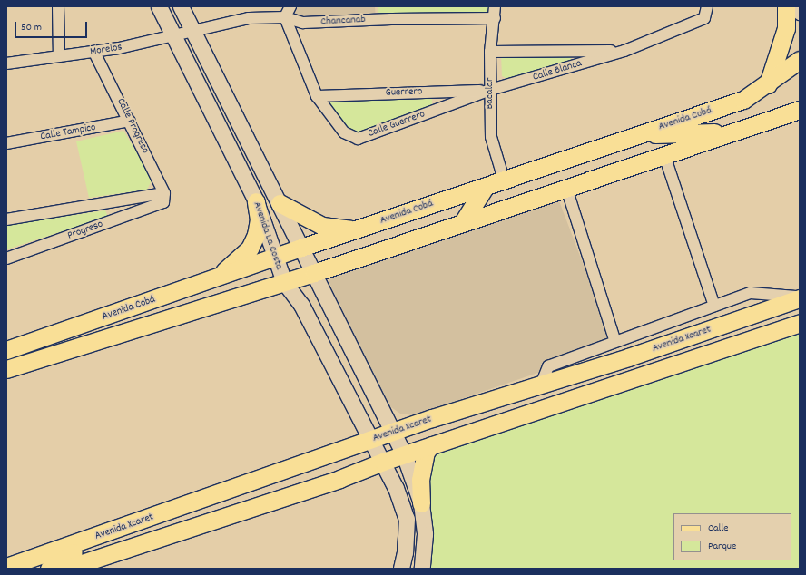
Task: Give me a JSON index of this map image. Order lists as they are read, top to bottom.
{
  "streets": {
    "main road": ["Avenida Cobá", "Avenida La Costa", "Avenida Xcaret"],
    "street": [
      "Chancanab",
      "Morelos",
      "Calle Blanca",
      "Guerrero",
      "Bacalar",
      "Calle Guerrero",
      "Calle Progreso",
      "Calle Tampico",
      "Progreso"
    ]
  },
  "crossings": [
    ["Chancanab", "Morelos"],
    ["Chancanab", "Bacalar"],
    ["Chancanab", "Calle Guerrero"],
    ["Chancanab", "Avenida La Costa"],
    ["Morelos", "Calle Progreso"],
    ["Morelos", "Avenida La Costa"],
    ["Calle Blanca", "Guerrero"],
    ["Calle Blanca", "Bacalar"],
    ["Calle Blanca", "Calle Guerrero"],
    ["Guerrero", "Bacalar"],
    ["Guerrero", "Calle Guerrero"],
    ["Bacalar", "Avenida Cobá"],
    ["Bacalar", "Calle Guerrero"],
    ["Avenida Cobá", "Avenida La Costa"],
    ["Calle Progreso", "Calle Tampico"],
    ["Calle Progreso", "Progreso"],
    ["Avenida La Costa", "Avenida Xcaret"]
  ],
  "legend": ["Calle", "Parque"],
  "scale_bar": "50 m"
}
